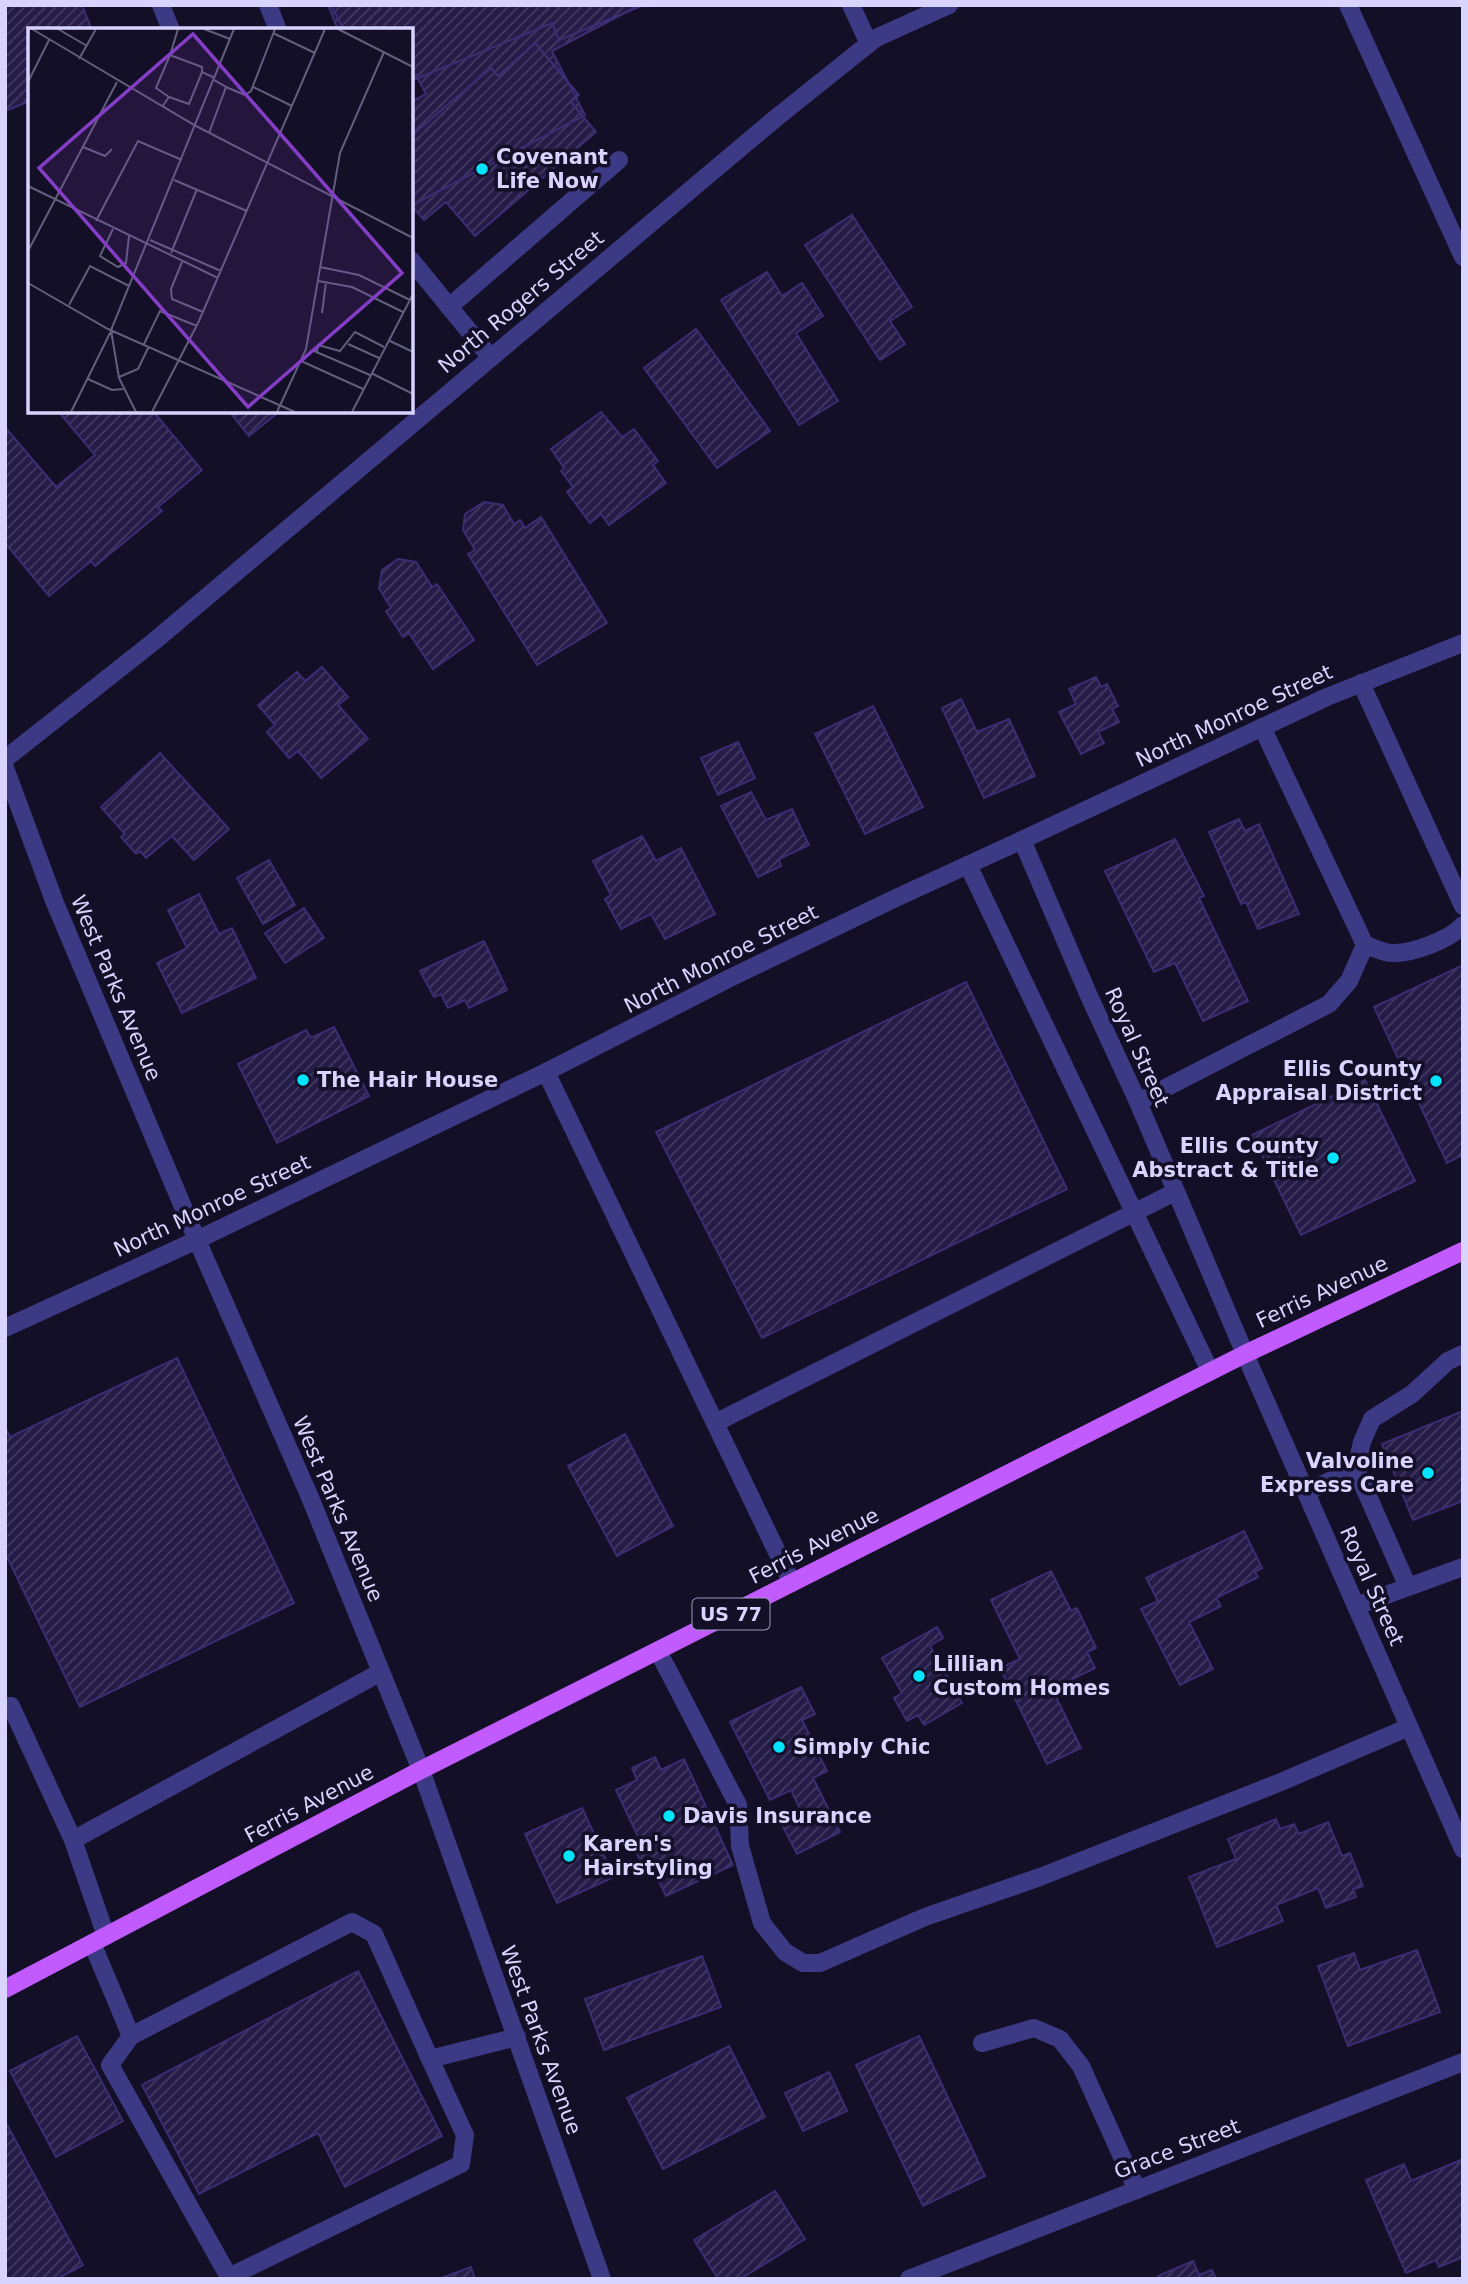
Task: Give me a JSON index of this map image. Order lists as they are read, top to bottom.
{
  "streets": {
    "main road": ["Ferris Avenue", "US 77"],
    "street": [
      "North Rogers Street",
      "North Monroe Street",
      "West Parks Avenue",
      "Royal Street",
      "Grace Street"
    ]
  },
  "crossings": [
    ["North Monroe Street", "West Parks Avenue"],
    ["North Monroe Street", "Royal Street"],
    ["West Parks Avenue", "Ferris Avenue"],
    ["Royal Street", "Ferris Avenue"]
  ],
  "places": [
    "Covenant Life Now",
    "The Hair House",
    "Ellis County Appraisal District",
    "Ellis County Abstract & Title",
    "Valvoline Express Care",
    "Lillian Custom Homes",
    "Simply Chic",
    "Davis Insurance",
    "Karen's Hairstyling"
  ]
}
